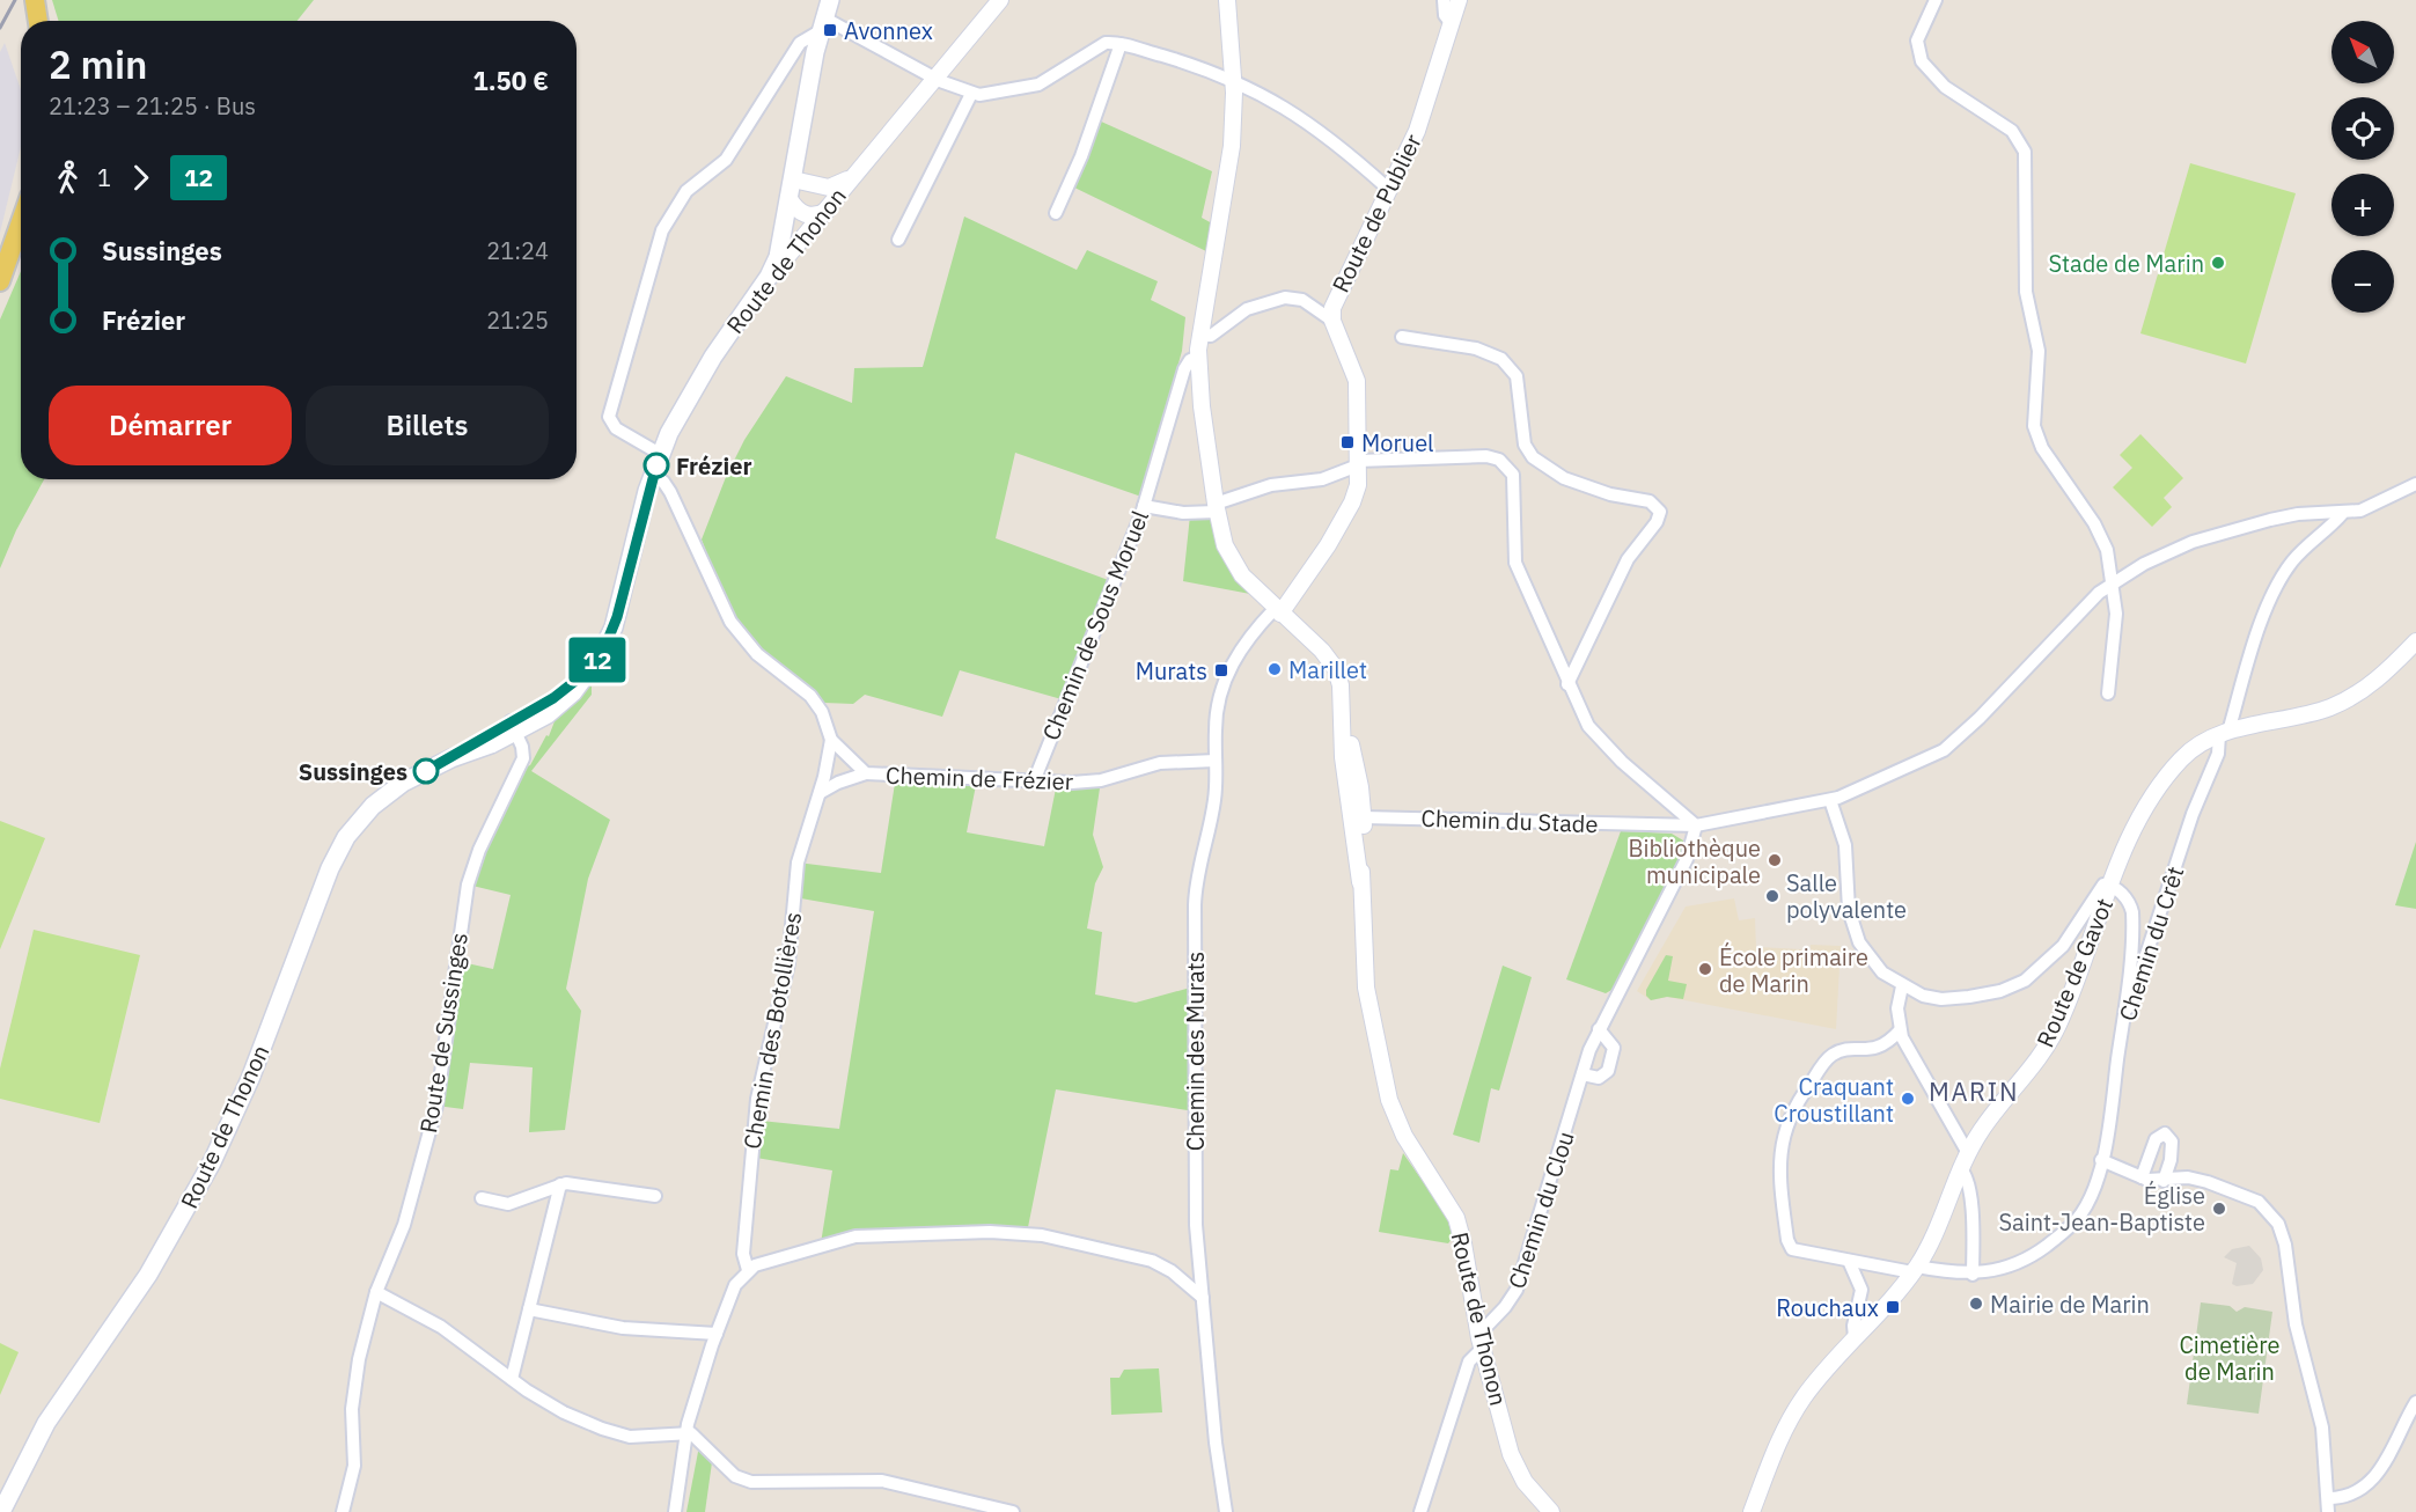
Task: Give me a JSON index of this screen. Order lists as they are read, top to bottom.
{
  "streets": {
    "main road": ["Route de Thonon"],
    "street": [
      "Route de Publier",
      "Chemin de Sous Moruel",
      "Chemin de Frézier",
      "Chemin du Stade",
      "Chemin du Crêt",
      "Route de Gavot",
      "Chemin des Botollières",
      "Route de Sussinges",
      "Chemin des Murats",
      "Chemin du Clou"
    ]
  },
  "crossings": [
    ["Route de Publier", "Route de Thonon"],
    ["Route de Publier", "Chemin des Murats"],
    ["Route de Thonon", "Chemin de Sous Moruel"],
    ["Route de Thonon", "Chemin de Frézier"],
    ["Route de Thonon", "Chemin du Stade"],
    ["Route de Thonon", "Route de Sussinges"],
    ["Route de Thonon", "Chemin des Murats"],
    ["Route de Thonon", "Chemin du Clou"],
    ["Chemin de Sous Moruel", "Chemin de Frézier"],
    ["Chemin de Frézier", "Chemin des Botollières"],
    ["Chemin de Frézier", "Chemin des Murats"],
    ["Chemin du Stade", "Chemin du Crêt"],
    ["Chemin du Stade", "Chemin du Clou"],
    ["Chemin du Crêt", "Route de Gavot"]
  ],
  "districts": ["MARIN"],
  "parks": ["Cimetière de Marin"],
  "places": {
    "transit": [
      "Avonnex",
      "Moruel",
      "Murats",
      "Rouchaux"
    ],
    "other": [
      "Stade de Marin",
      "Frézier",
      "Marillet",
      "Sussinges",
      "Bibliothèque municipale",
      "Salle polyvalente",
      "École primaire de Marin",
      "Craquant Croustillant",
      "Église Saint-Jean-Baptiste",
      "Mairie de Marin"
    ]
  },
  "lines": ["bus line 12"],
  "north": "top left",
  "page": {
    "on_map": "12",
    "map_buttons": ["+", "−"],
    "heading": ["2 min", "21:23 – 21:25 · Bus", "1.50 €"],
    "legs": ["1", "12"],
    "list": [
      {
        "name": "Sussinges",
        "value": "21:24"
      },
      {
        "name": "Frézier",
        "value": "21:25"
      }
    ],
    "buttons": ["Démarrer", "Billets"]
  }
}
